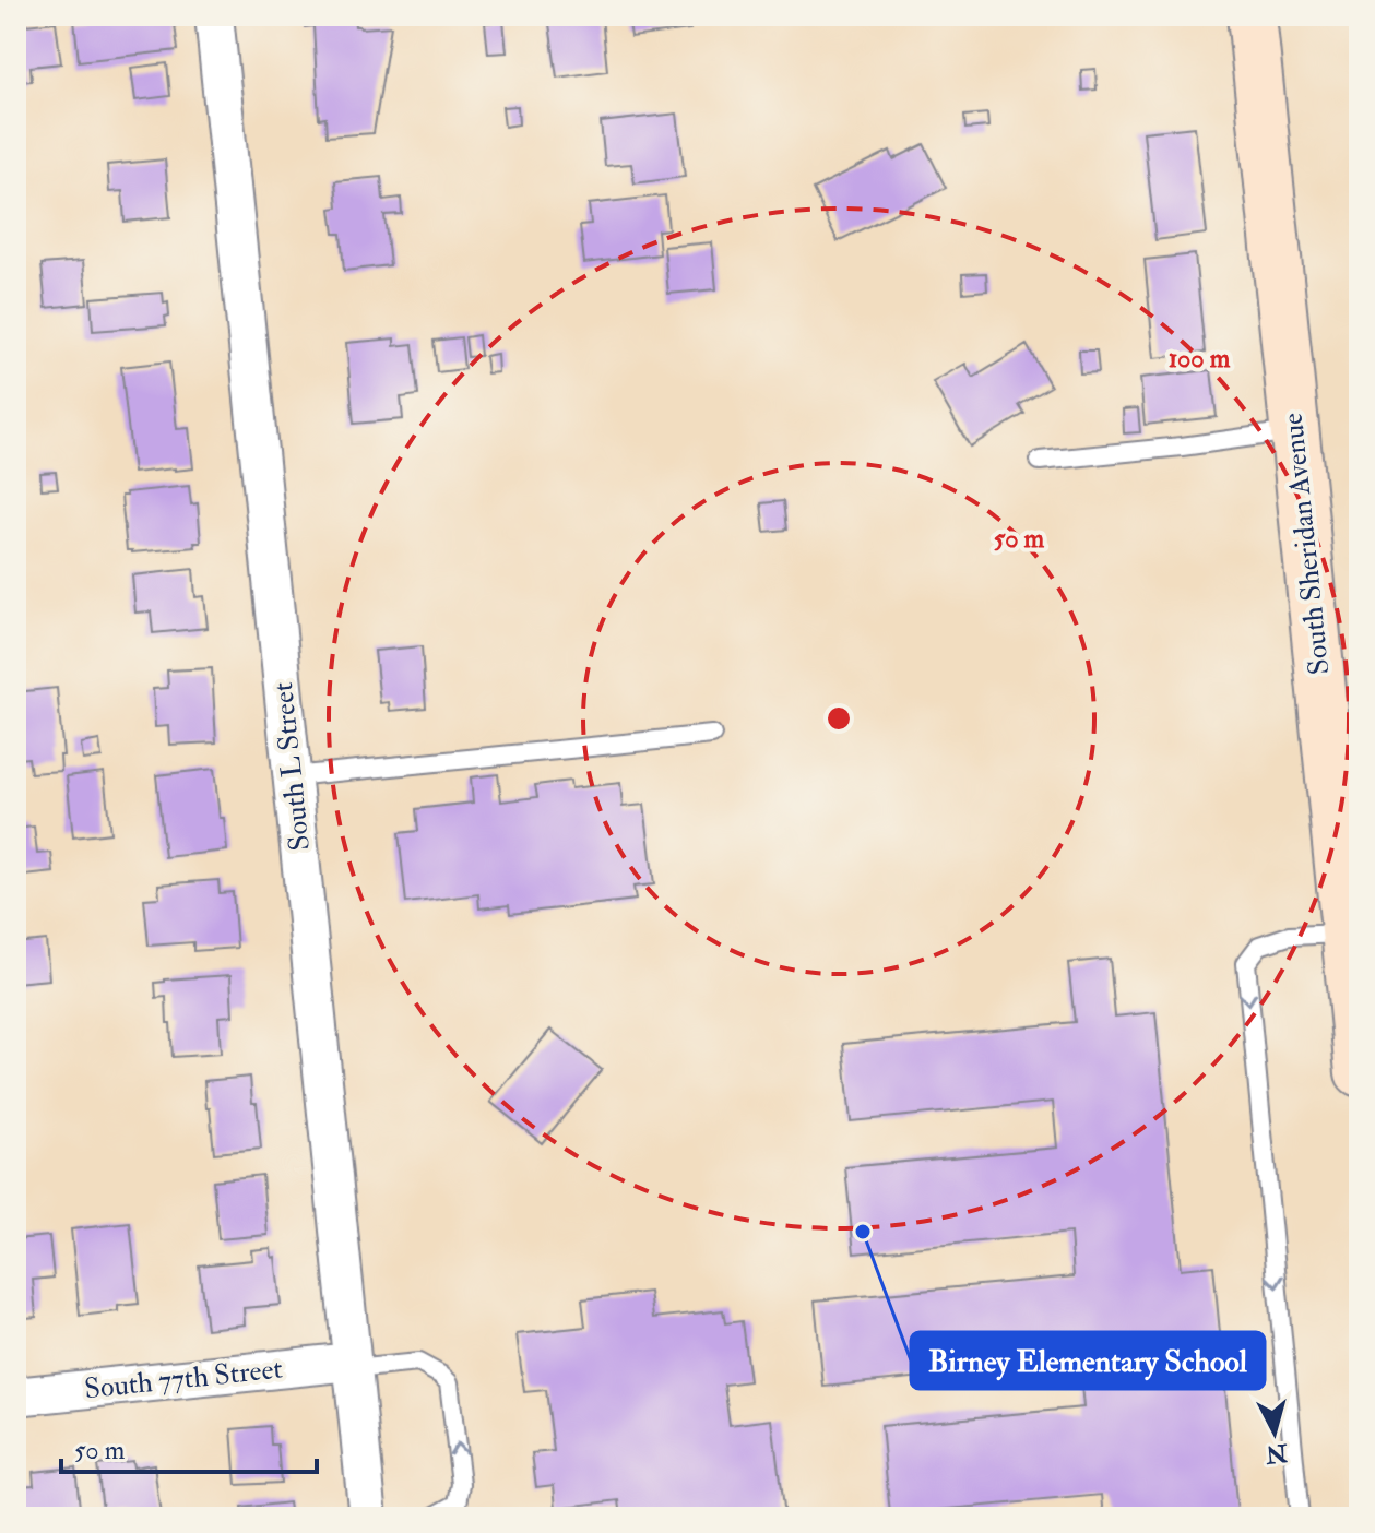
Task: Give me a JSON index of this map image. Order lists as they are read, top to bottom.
{
  "streets": {
    "street": ["South Sheridan Avenue", "South L Street", "South 77th Street"]
  },
  "crossings": [
    ["South L Street", "South 77th Street"]
  ],
  "places": ["Birney Elementary School"],
  "scale_bar": "50 m",
  "north": "bottom",
  "rings": ["100 m", "50 m"]
}
